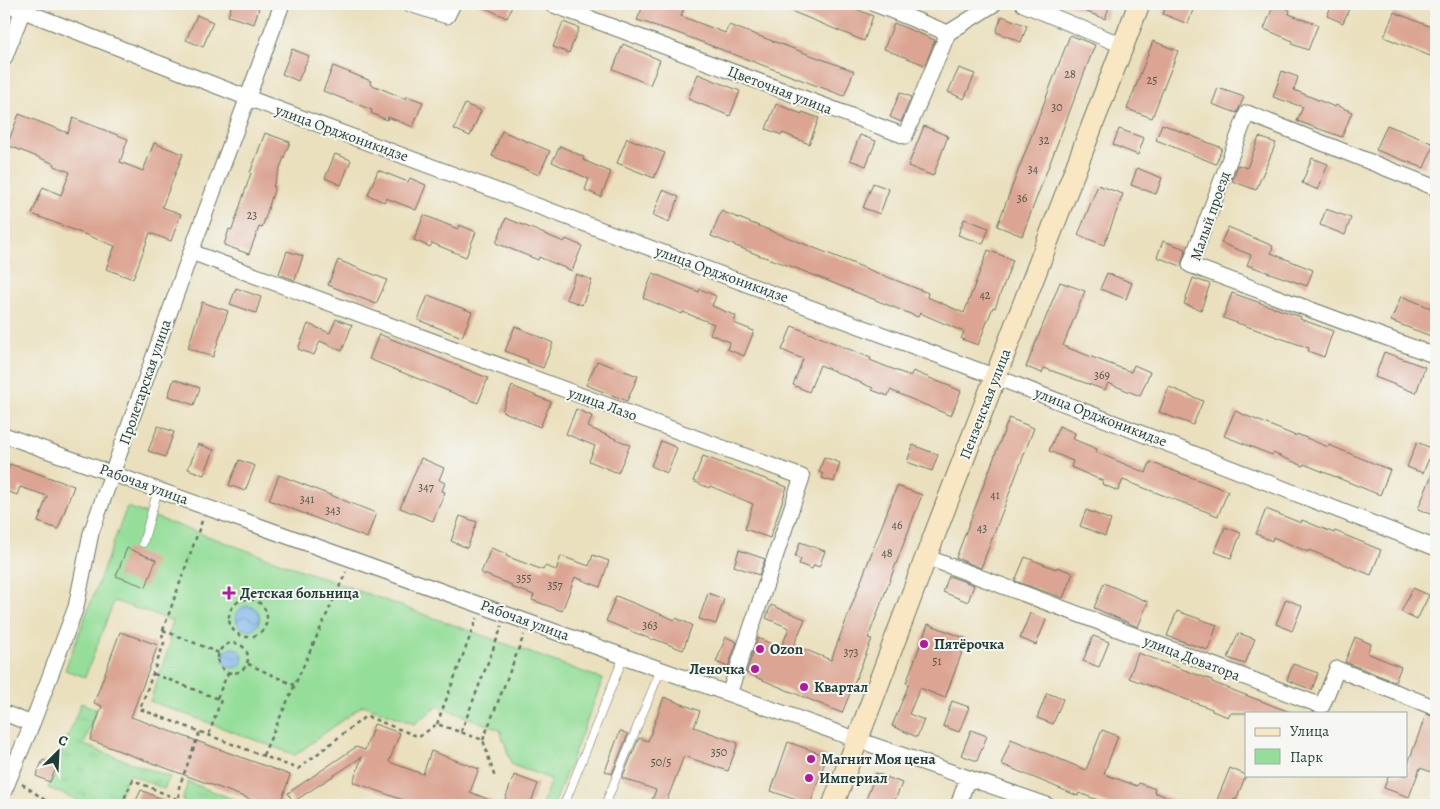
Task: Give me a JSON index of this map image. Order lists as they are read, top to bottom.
{
  "streets": {
    "street": [
      "Цветочная улица",
      "улица Орджоникидзе",
      "Малый проезд",
      "Пролетарская улица",
      "улица Лазо",
      "Пензенская улица",
      "Рабочая улица",
      "улица Доватора"
    ]
  },
  "crossings": [
    ["улица Орджоникидзе", "Пролетарская улица"],
    ["улица Орджоникидзе", "Пензенская улица"],
    ["Пролетарская улица", "улица Лазо"],
    ["Пролетарская улица", "Рабочая улица"],
    ["улица Лазо", "Рабочая улица"],
    ["Пензенская улица", "Рабочая улица"],
    ["Пензенская улица", "улица Доватора"]
  ],
  "places": {
    "health": ["Детская больница"],
    "other": [
      "Пятёрочка",
      "Ozon",
      "Леночка",
      "Квартал",
      "Магнит Моя цена",
      "Империал"
    ]
  },
  "house_numbers": [
    "28",
    "25",
    "30",
    "32",
    "34",
    "36",
    "23",
    "42",
    "369",
    "347",
    "41",
    "341",
    "343",
    "46",
    "43",
    "48",
    "355",
    "357",
    "363",
    "373",
    "51",
    "350",
    "50/5"
  ],
  "legend": ["Улица", "Парк"],
  "north": "top right"
}
